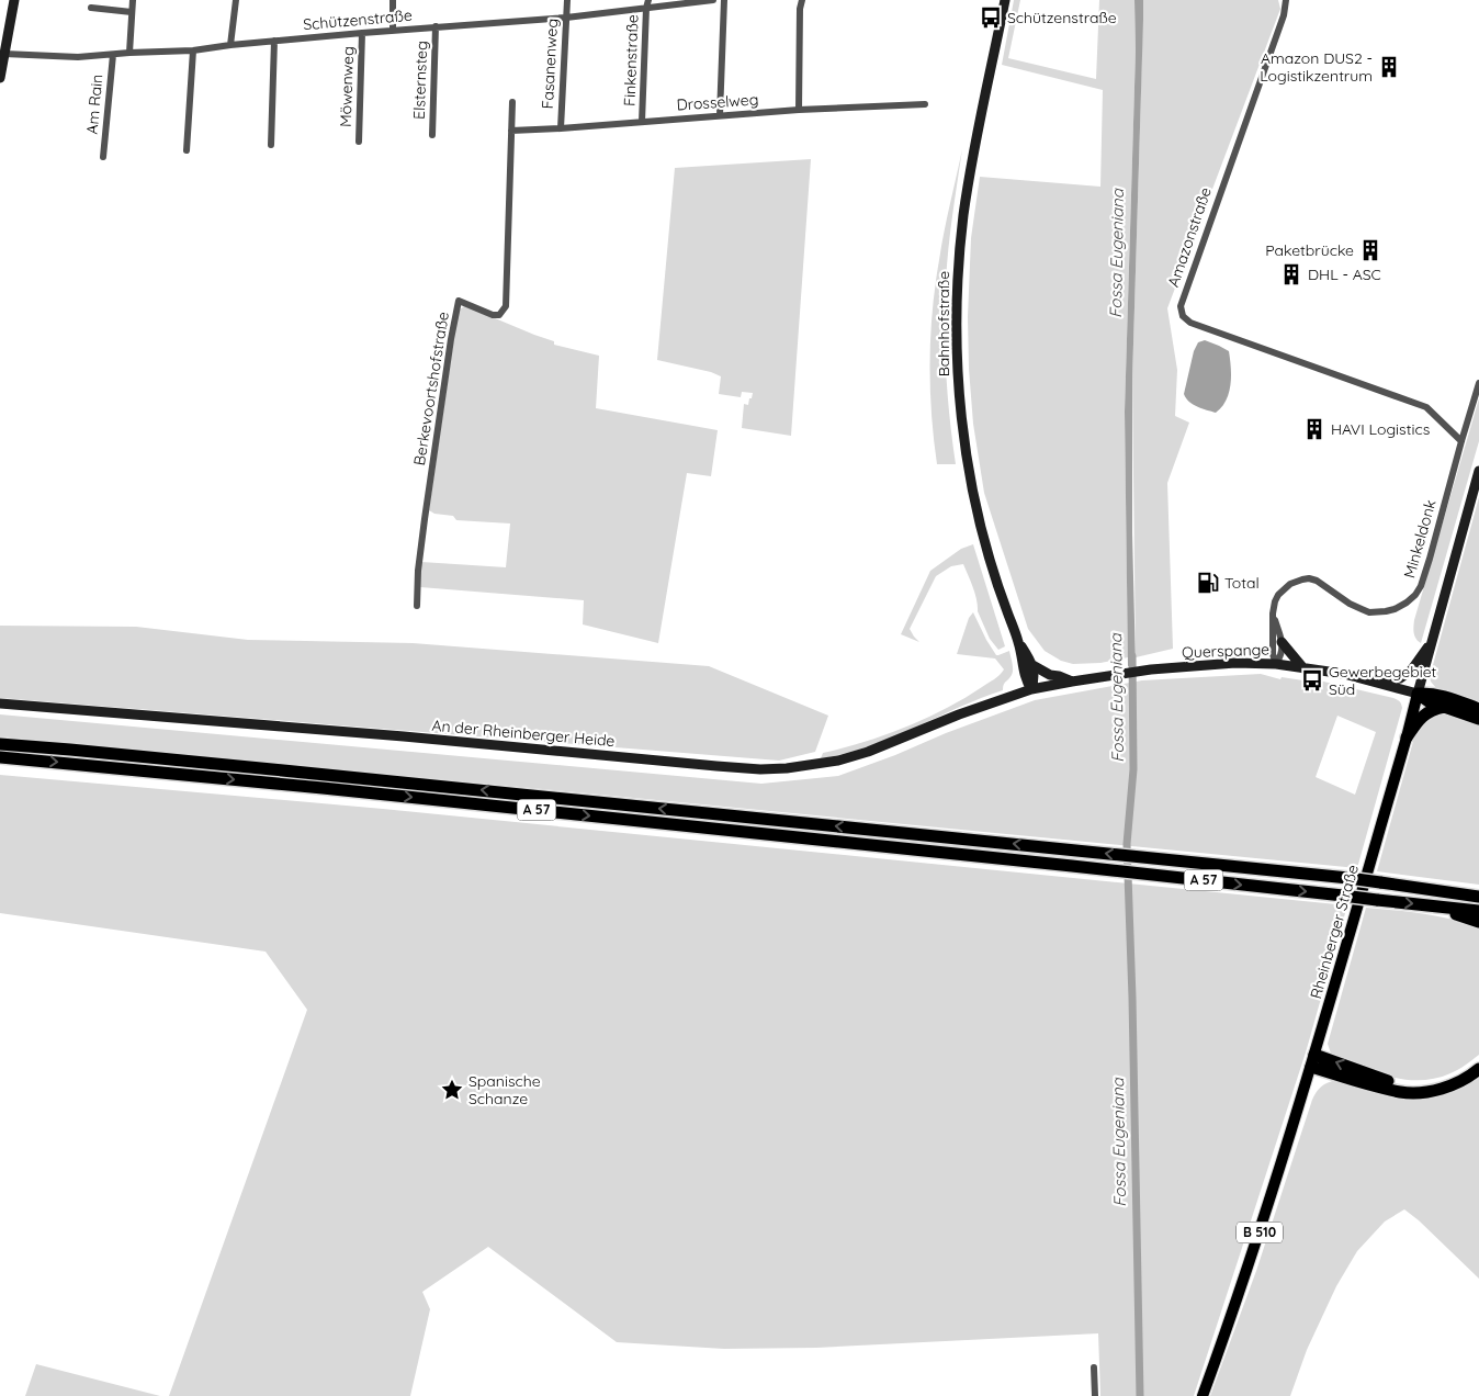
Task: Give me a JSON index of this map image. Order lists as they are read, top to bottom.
{
  "streets": {
    "highway": ["A 57"],
    "main road": ["Rheinberger Straße", "B 510"],
    "street": [
      "Schützenstraße",
      "Finkenstraße",
      "Fasanenweg",
      "Elsternsteg",
      "Möwenweg",
      "Drosselweg",
      "Am Rain",
      "Amazonstraße",
      "Bahnhofstraße",
      "Berkevoortshofstraße",
      "Minkeldonk",
      "Querspange",
      "An der Rheinberger Heide"
    ]
  },
  "crossings": [
    ["Schützenstraße", "Finkenstraße"],
    ["Schützenstraße", "Fasanenweg"],
    ["Schützenstraße", "Elsternsteg"],
    ["Schützenstraße", "Möwenweg"],
    ["Schützenstraße", "Am Rain"],
    ["Finkenstraße", "Drosselweg"],
    ["Fasanenweg", "Drosselweg"],
    ["Drosselweg", "Berkevoortshofstraße"],
    ["Amazonstraße", "Minkeldonk"],
    ["Bahnhofstraße", "Querspange"],
    ["Bahnhofstraße", "An der Rheinberger Heide"],
    ["Minkeldonk", "Querspange"],
    ["Querspange", "An der Rheinberger Heide"],
    ["Querspange", "Rheinberger Straße"]
  ],
  "water": ["Fossa Eugeniana"],
  "places": {
    "bus stop": ["Schützenstraße", "Gewerbegebiet Süd"],
    "building": [
      "Amazon DUS2 - Logistikzentrum",
      "Paketbrücke",
      "DHL - ASC",
      "HAVI Logistics"
    ],
    "fuel station": ["Total"],
    "place": ["Spanische Schanze"]
  }
}
